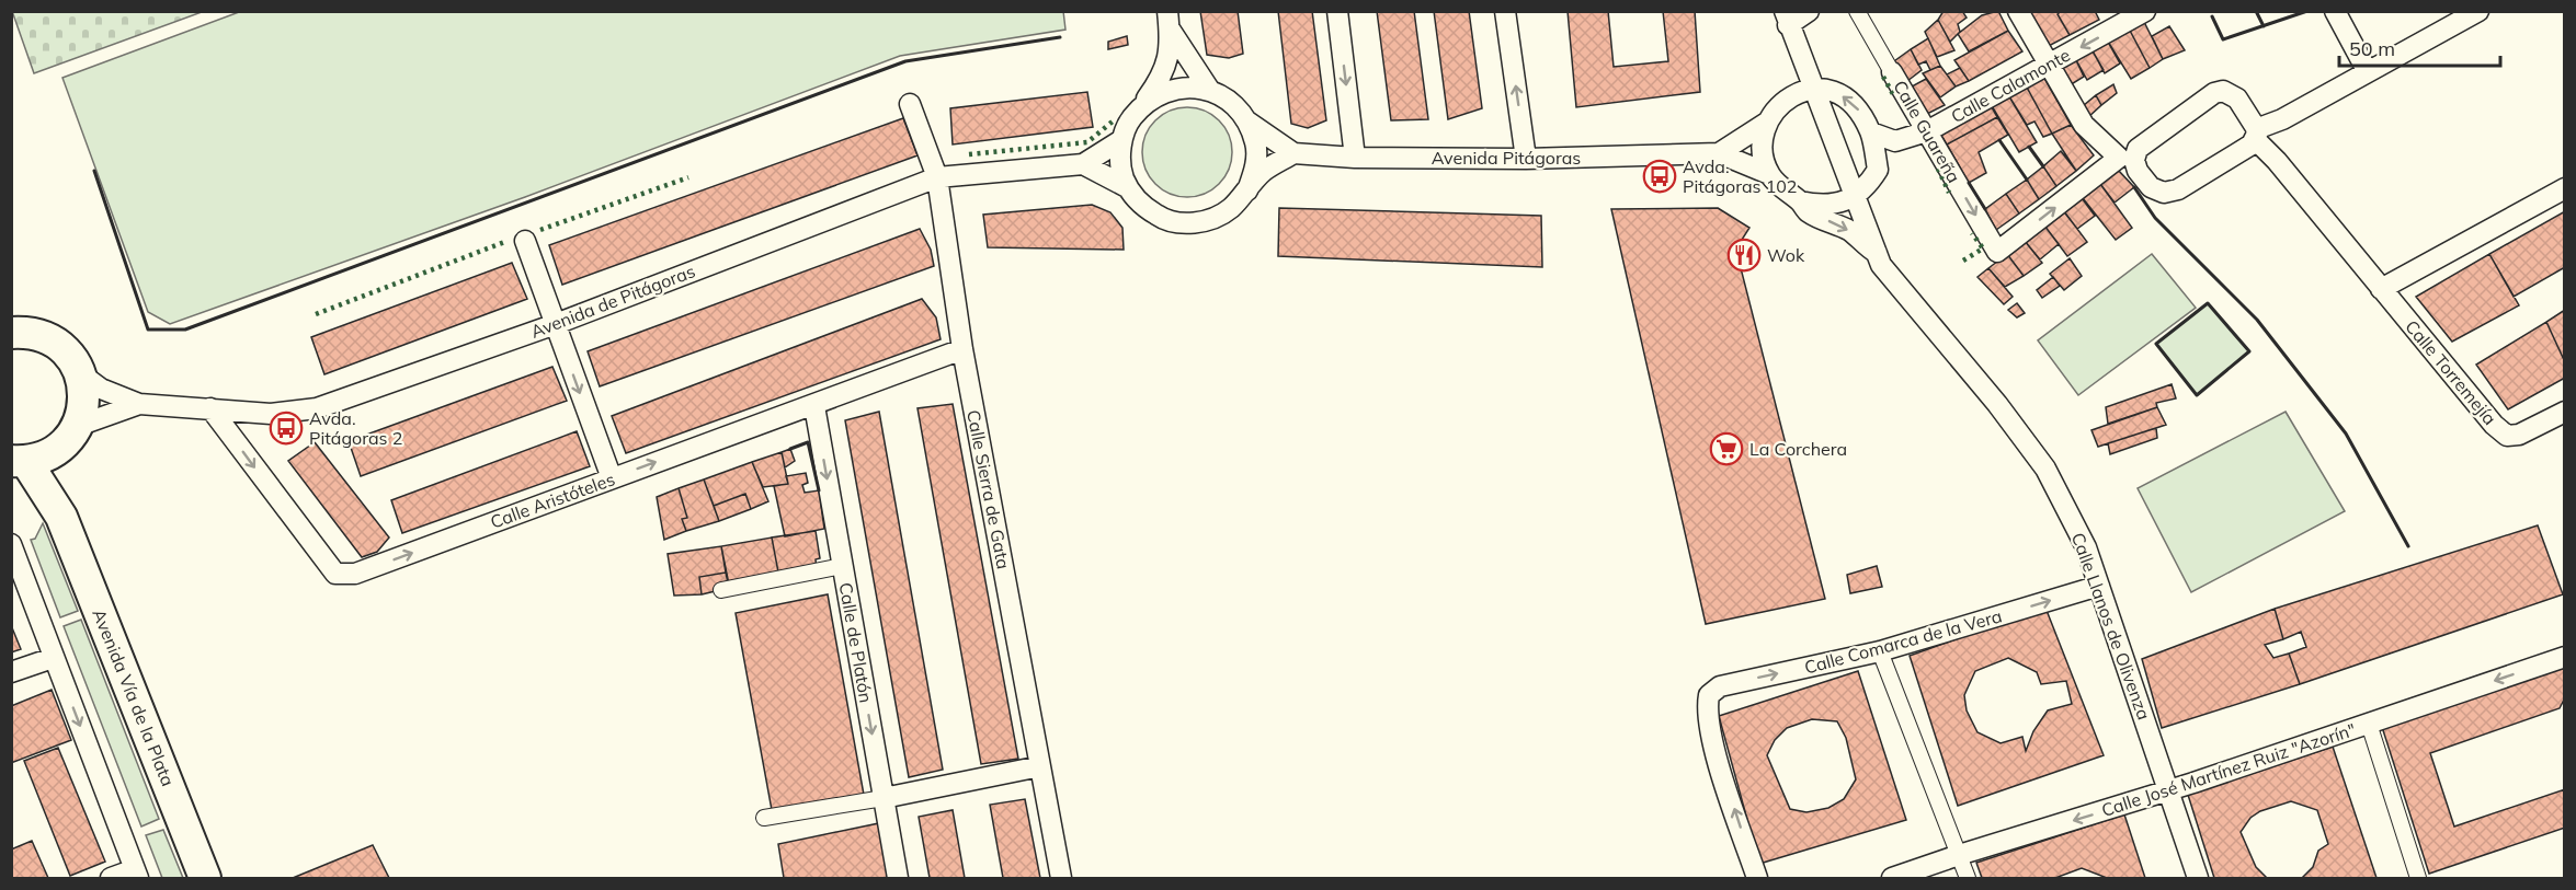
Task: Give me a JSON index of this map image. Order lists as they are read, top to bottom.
{
  "streets": {
    "main road": ["Avenida Vía de la Plata"],
    "street": [
      "Calle Calamonte",
      "Calle Guareña",
      "Avenida Pitágoras",
      "Avenida de Pitágoras",
      "Calle Torremejía",
      "Calle Sierra de Gata",
      "Calle Aristóteles",
      "Calle Llanos de Olivenza",
      "Calle Comarca de la Vera",
      "Calle de Platón",
      "Calle José Martínez Ruiz \"Azorín\""
    ]
  },
  "crossings": [
    ["Calle Calamonte", "Calle Guareña"],
    ["Calle Guareña", "Calle Torremejía"],
    ["Avenida de Pitágoras", "Calle Sierra de Gata"],
    ["Avenida de Pitágoras", "Calle Aristóteles"],
    ["Calle Sierra de Gata", "Calle Aristóteles"],
    ["Calle Aristóteles", "Calle de Platón"],
    ["Calle Llanos de Olivenza", "Calle Comarca de la Vera"],
    ["Calle Llanos de Olivenza", "Calle José Martínez Ruiz \"Azorín\""]
  ],
  "one_way": [
    "Calle Calamonte",
    "Calle Aristóteles",
    "Calle de Platón",
    "Calle José Martínez Ruiz \"Azorín\""
  ],
  "places": {
    "bus stop": ["Avda. Pitágoras 102", "Avda. Pitágoras 2"],
    "restaurant": ["Wok"],
    "supermarket": ["La Corchera"]
  },
  "scale_bar": "50 m"
}
